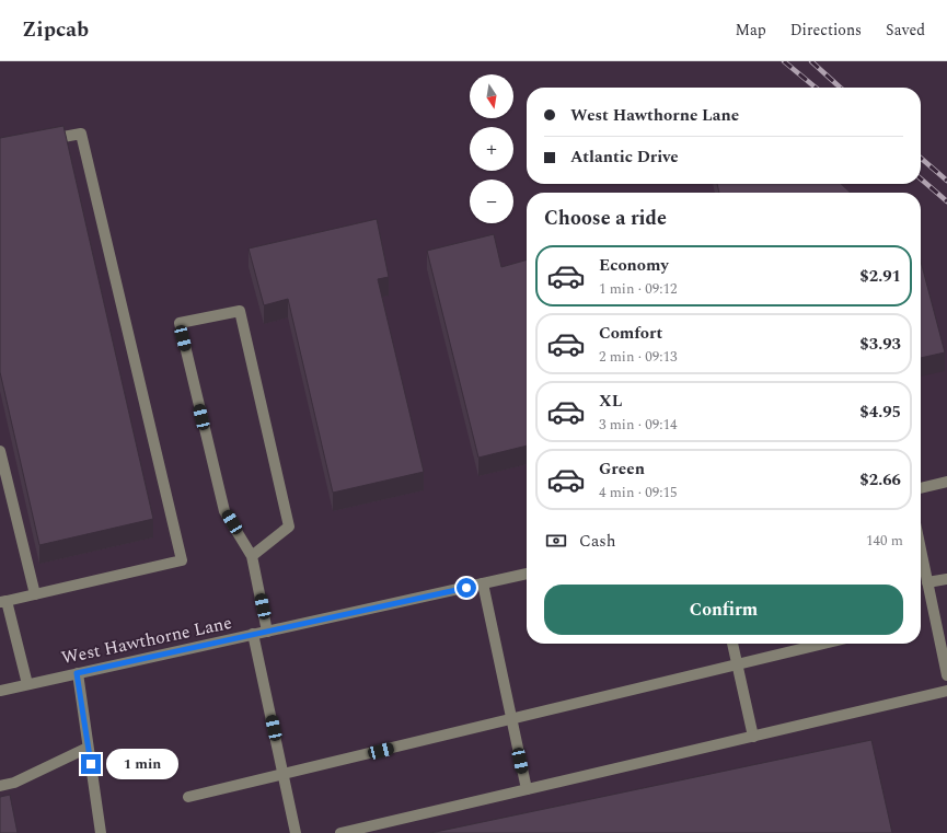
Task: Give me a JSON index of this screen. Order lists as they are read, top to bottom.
{
  "streets": {
    "street": ["West Hawthorne Lane"]
  },
  "north": "bottom",
  "page": {
    "header": "Zipcab",
    "nav": ["Map", "Directions", "Saved"],
    "map_buttons": ["+", "−"],
    "banner": ["West Hawthorne Lane", "Atlantic Drive"],
    "heading": "Choose a ride",
    "list": [
      {
        "name": "Economy",
        "note": "1 min · 09:12",
        "value": "$2.91"
      },
      {
        "name": "Comfort",
        "note": "2 min · 09:13",
        "value": "$3.93"
      },
      {
        "name": "XL",
        "note": "3 min · 09:14",
        "value": "$4.95"
      },
      {
        "name": "Green",
        "note": "4 min · 09:15",
        "value": "$2.66"
      }
    ],
    "pay": ["Cash", "140 m"],
    "buttons": "Confirm",
    "bubble": "1 min"
  }
}
